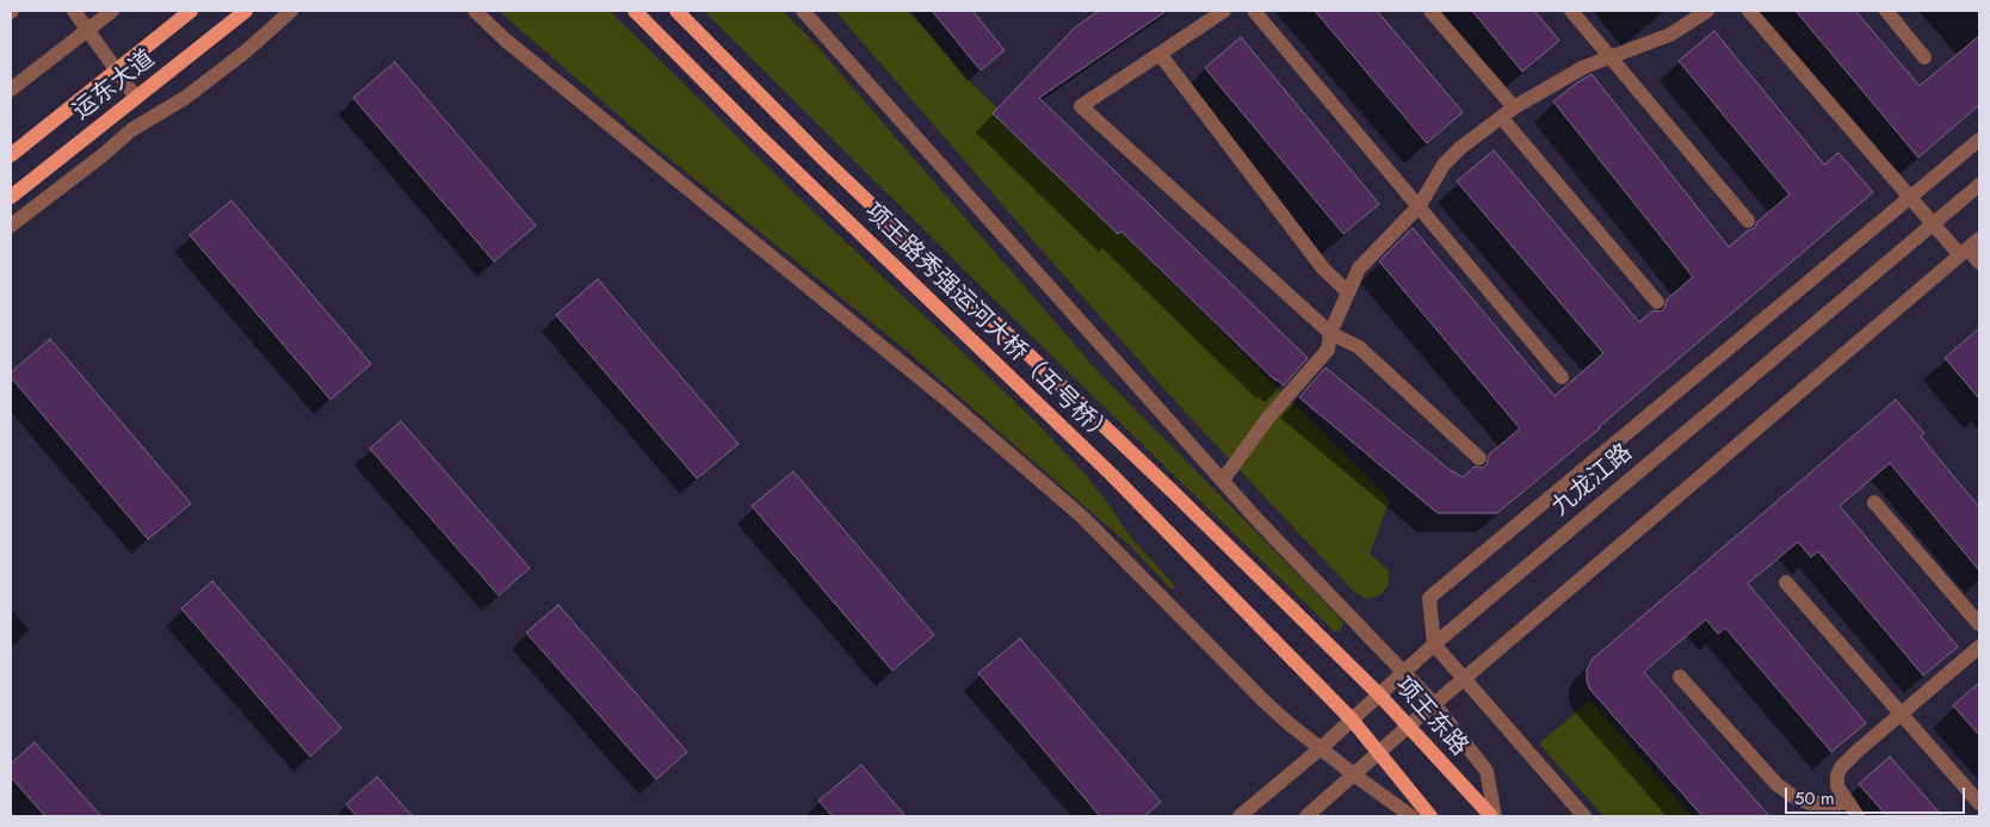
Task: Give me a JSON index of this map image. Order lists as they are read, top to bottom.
{
  "streets": {
    "main road": ["运东大道", "项王路秀强运河大桥（五号桥）", "项王东路"],
    "street": ["九龙江路"]
  },
  "crossings": [
    ["项王路秀强运河大桥（五号桥）", "九龙江路"],
    ["项王路秀强运河大桥（五号桥）", "项王东路"],
    ["九龙江路", "项王东路"]
  ],
  "scale_bar": "50 m"
}
